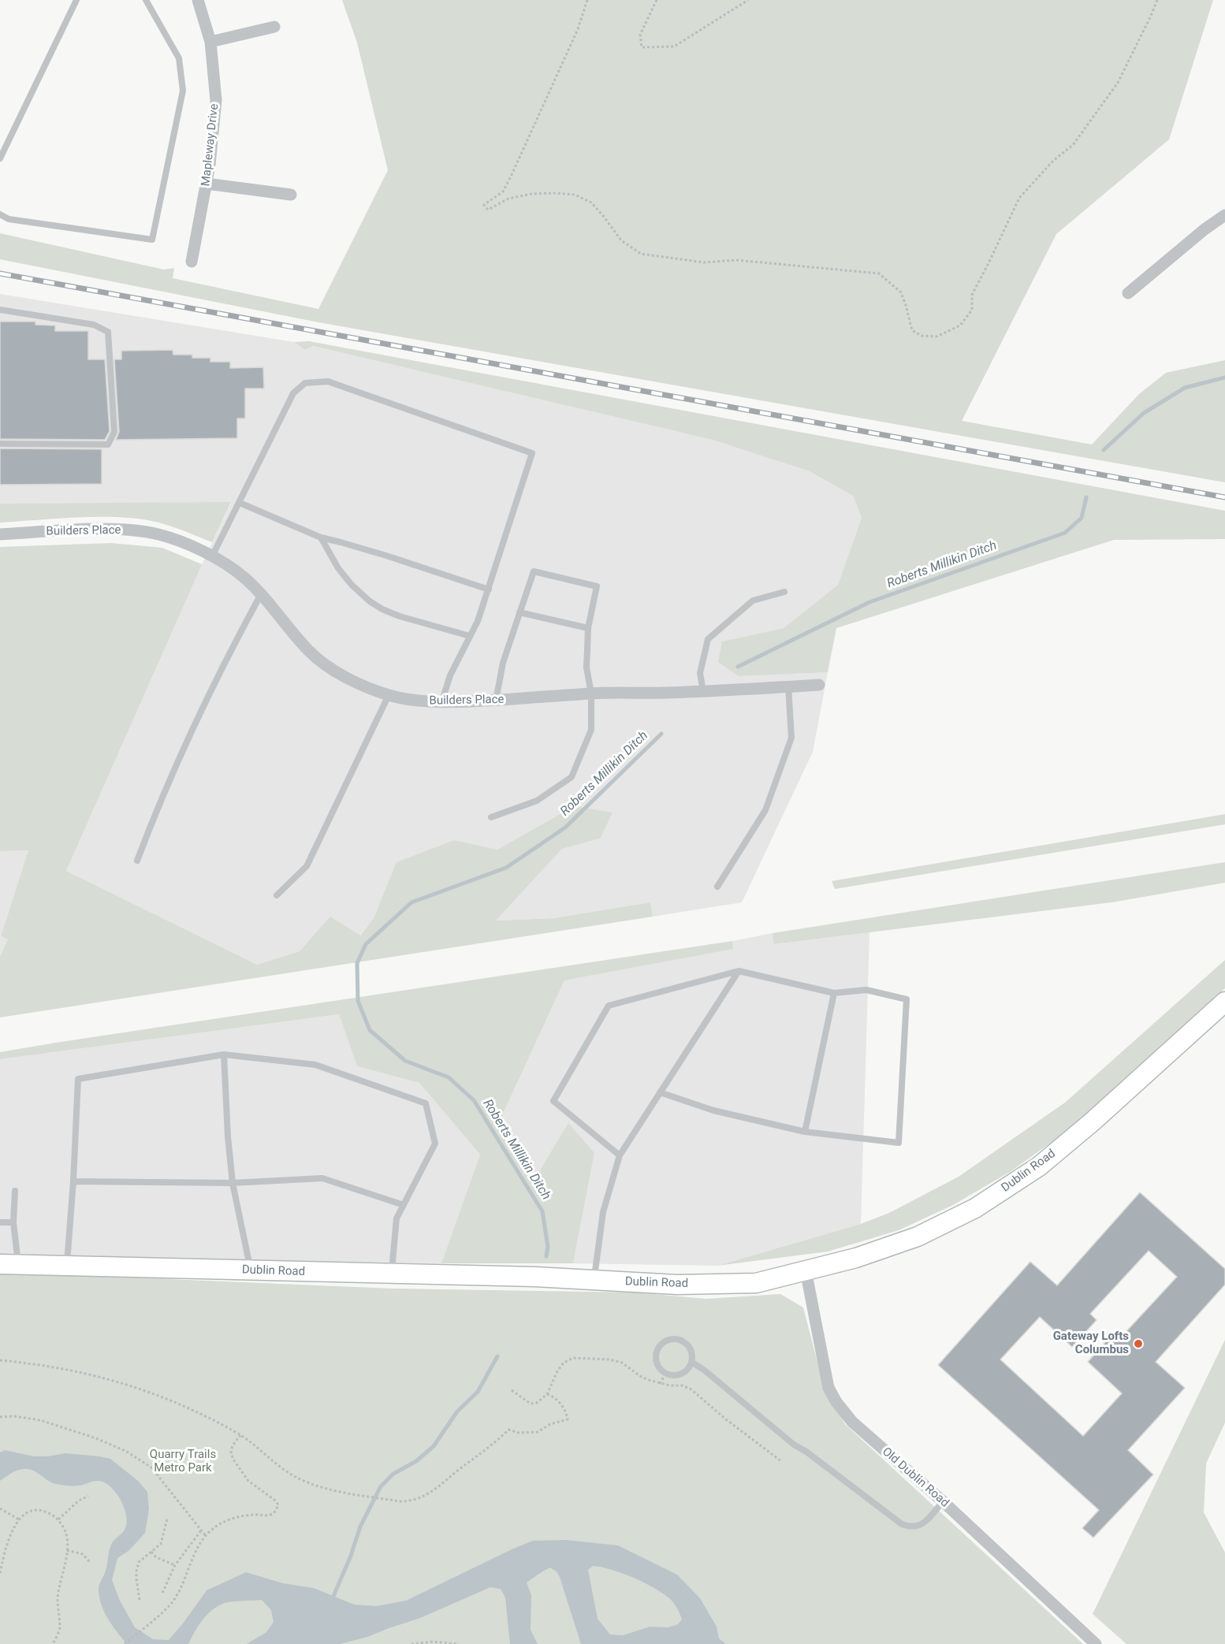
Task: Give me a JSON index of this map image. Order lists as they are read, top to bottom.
{
  "streets": {
    "main road": ["Dublin Road"],
    "street": ["Mapleway Drive", "Builders Place", "Old Dublin Road"]
  },
  "crossings": [
    ["Dublin Road", "Old Dublin Road"]
  ],
  "water": ["Roberts Millikin Ditch"],
  "parks": ["Quarry Trails Metro Park"],
  "places": ["Gateway Lofts Columbus"]
}
